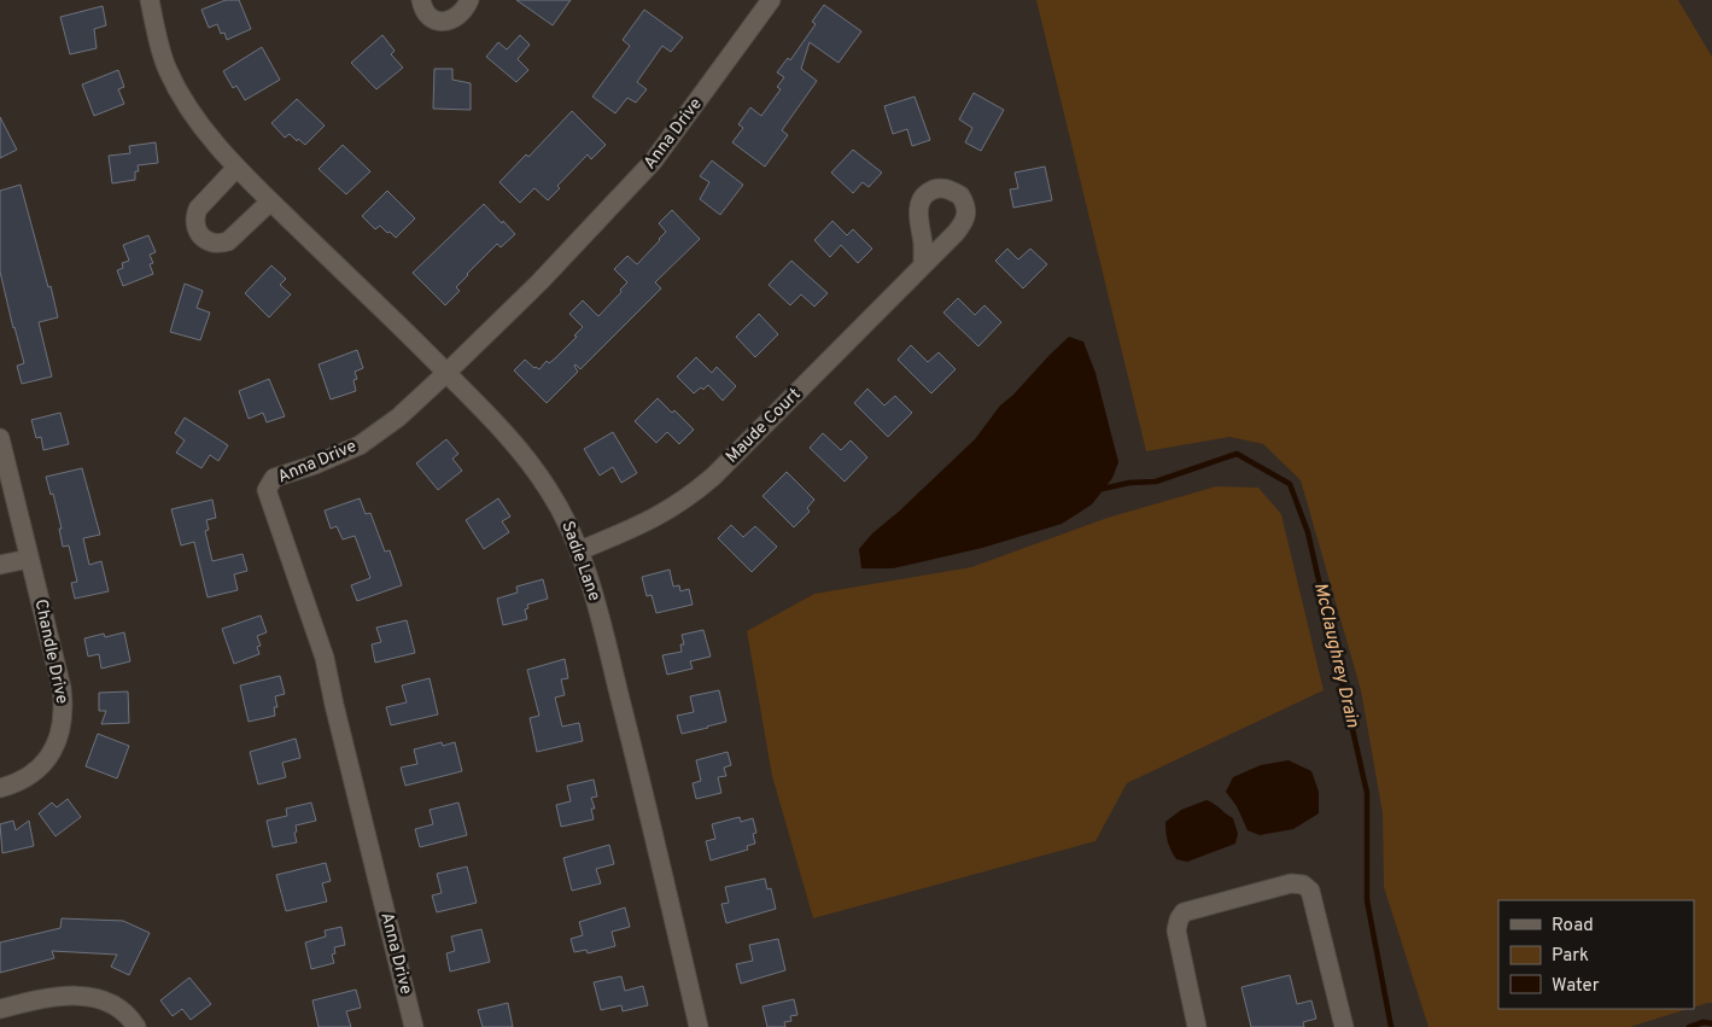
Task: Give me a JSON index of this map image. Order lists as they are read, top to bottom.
{
  "streets": {
    "street": [
      "Anna Drive",
      "Maude Court",
      "Sadie Lane",
      "Chandle Drive"
    ]
  },
  "crossings": [
    ["Anna Drive", "Sadie Lane"],
    ["Maude Court", "Sadie Lane"]
  ],
  "water": ["McClaughrey Drain"],
  "legend": ["Road", "Park", "Water"]
}
